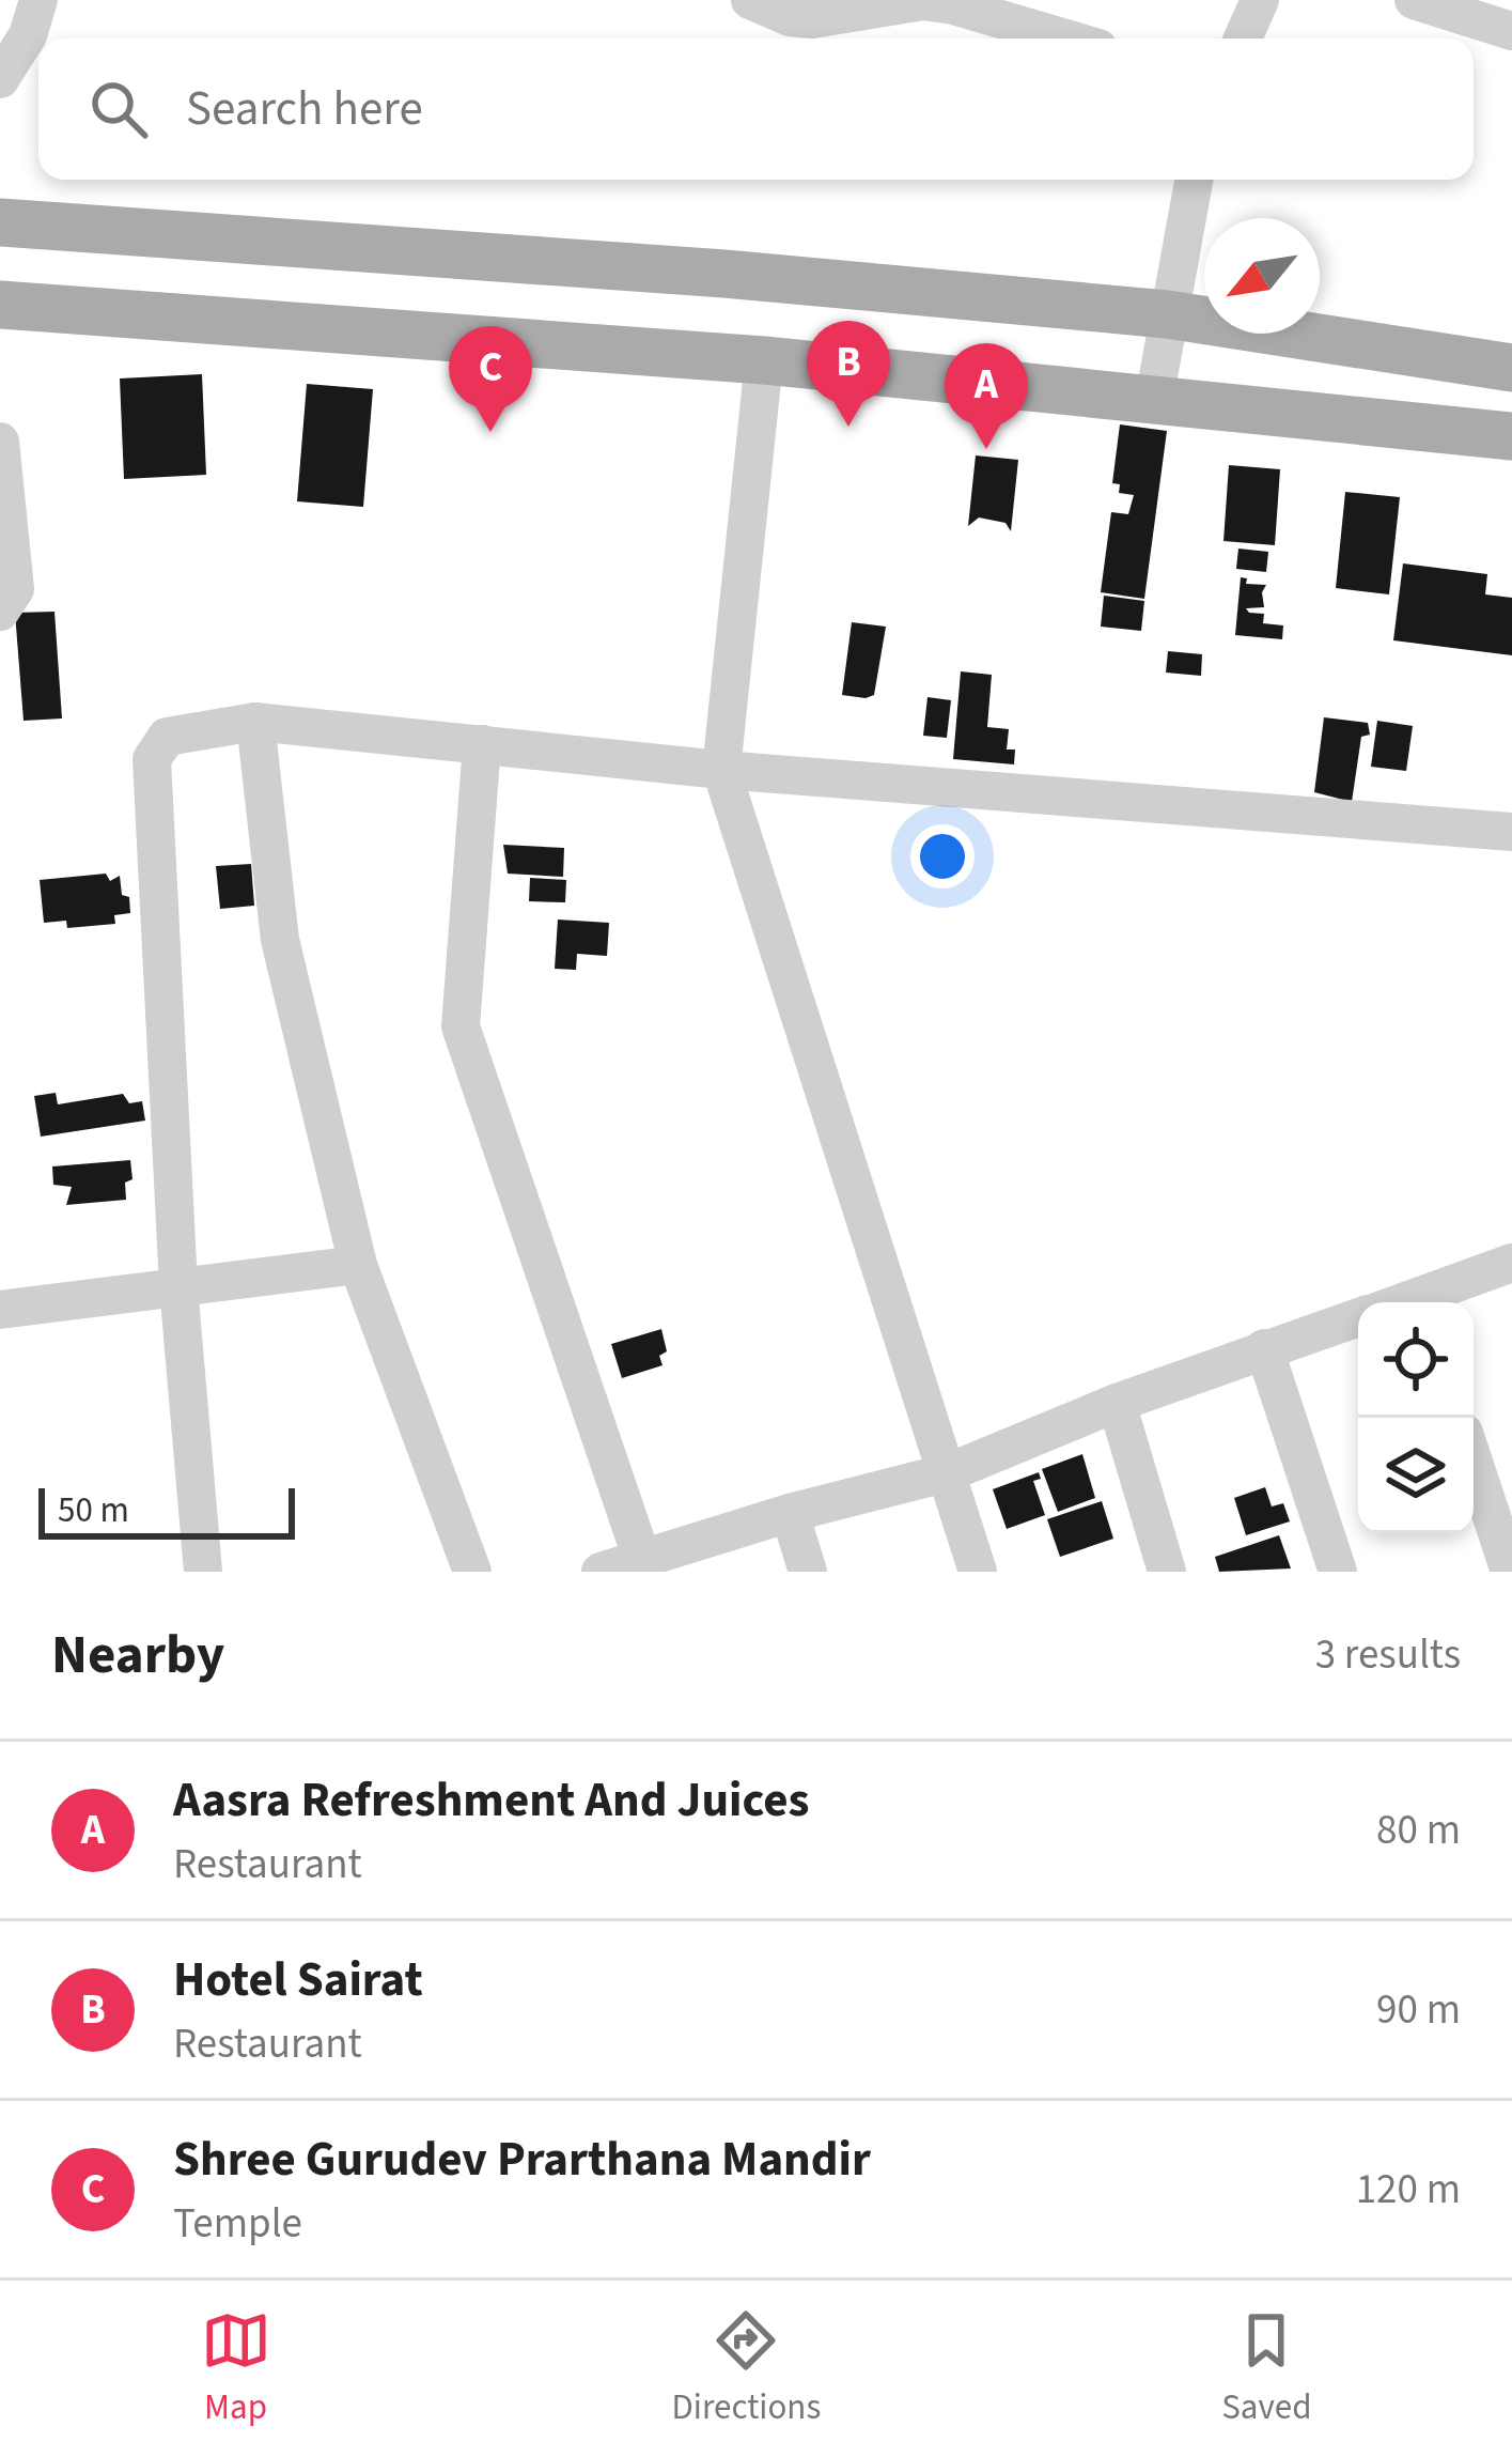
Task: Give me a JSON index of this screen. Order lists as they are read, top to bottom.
{
  "scale_bar": "50 m",
  "north": "bottom left",
  "page": {
    "search": "Search here",
    "pins": ["B", "C", "A"],
    "scale": "50 m",
    "heading": ["Nearby", "3 results"],
    "list": [
      {
        "mark": "A",
        "name": "Aasra Refreshment And Juices",
        "note": "Restaurant",
        "value": "80 m"
      },
      {
        "mark": "B",
        "name": "Hotel Sairat",
        "note": "Restaurant",
        "value": "90 m"
      },
      {
        "mark": "C",
        "name": "Shree Gurudev Prarthana Mandir",
        "note": "Temple",
        "value": "120 m"
      }
    ],
    "nav": ["Map", "Directions", "Saved"]
  }
}
